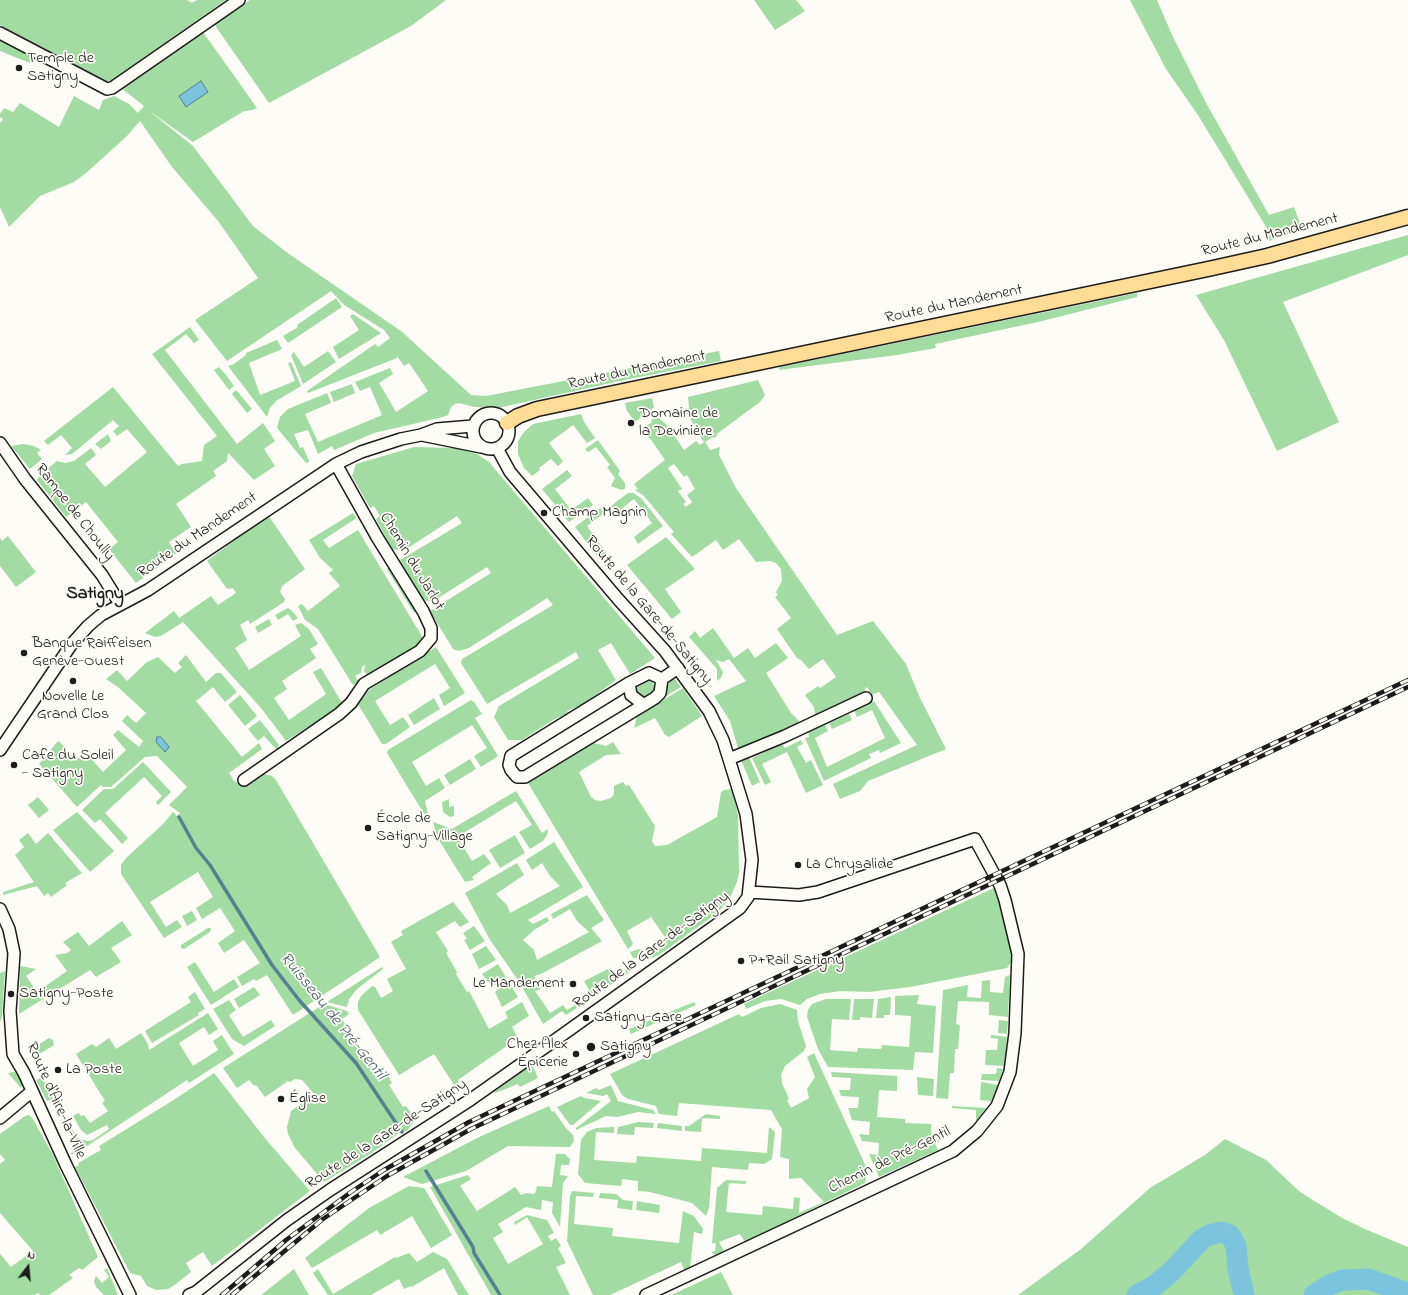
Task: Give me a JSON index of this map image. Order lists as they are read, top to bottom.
{
  "streets": {
    "main road": ["Route du Mandement"],
    "street": [
      "Rampe de Choully",
      "Chemin du Jarlot",
      "Route de la Gare-de-Satigny",
      "Route d'Aire-la-Ville",
      "Chemin de Pré-Gentil"
    ]
  },
  "crossings": [
    ["Route du Mandement", "Rampe de Choully"],
    ["Route du Mandement", "Chemin du Jarlot"],
    ["Route du Mandement", "Route de la Gare-de-Satigny"],
    ["Route de la Gare-de-Satigny", "Chemin de Pré-Gentil"]
  ],
  "districts": ["Satigny"],
  "water": ["Ruisseau de Pré-Gentil"],
  "places": [
    "Temple de Satigny",
    "Domaine de la Devinière",
    "Champ Magnin",
    "Banque Raiffeisen Genève-Ouest",
    "Novelle Le Grand Clos",
    "Cafe du Soleil - Satigny",
    "École de Satigny-Village",
    "La Chrysalide",
    "P+Rail Satigny",
    "Le Mandement",
    "Satigny-Poste",
    "Satigny-Gare",
    "Satigny",
    "Chez Alex Épicerie",
    "La Poste",
    "Église"
  ],
  "north": "top"
}
